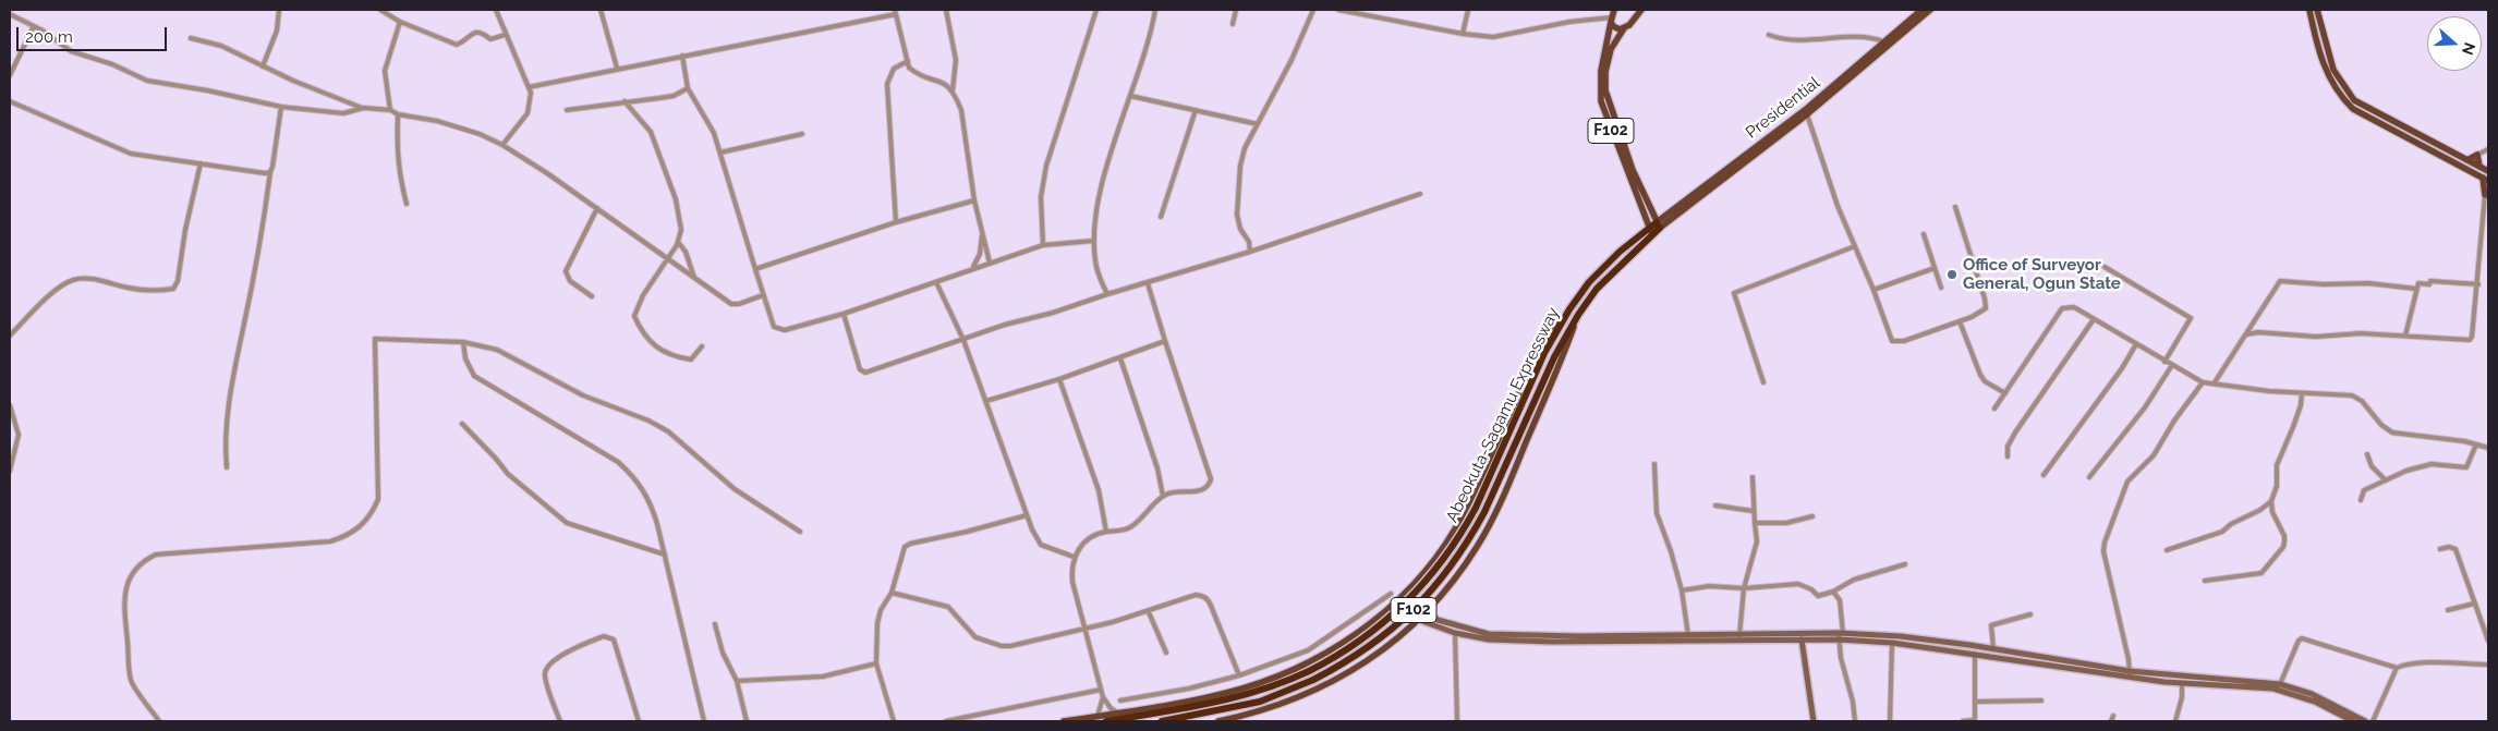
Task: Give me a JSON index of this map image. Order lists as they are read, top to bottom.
{
  "streets": {
    "highway": ["F102", "Abeokuta-Sagamu Expressway"],
    "main road": ["Presidential"]
  },
  "crossings": [
    ["F102", "Abeokuta-Sagamu Expressway"]
  ],
  "places": ["Office of Surveyor General, Ogun State"],
  "scale_bar": "200 m",
  "north": "right"
}
